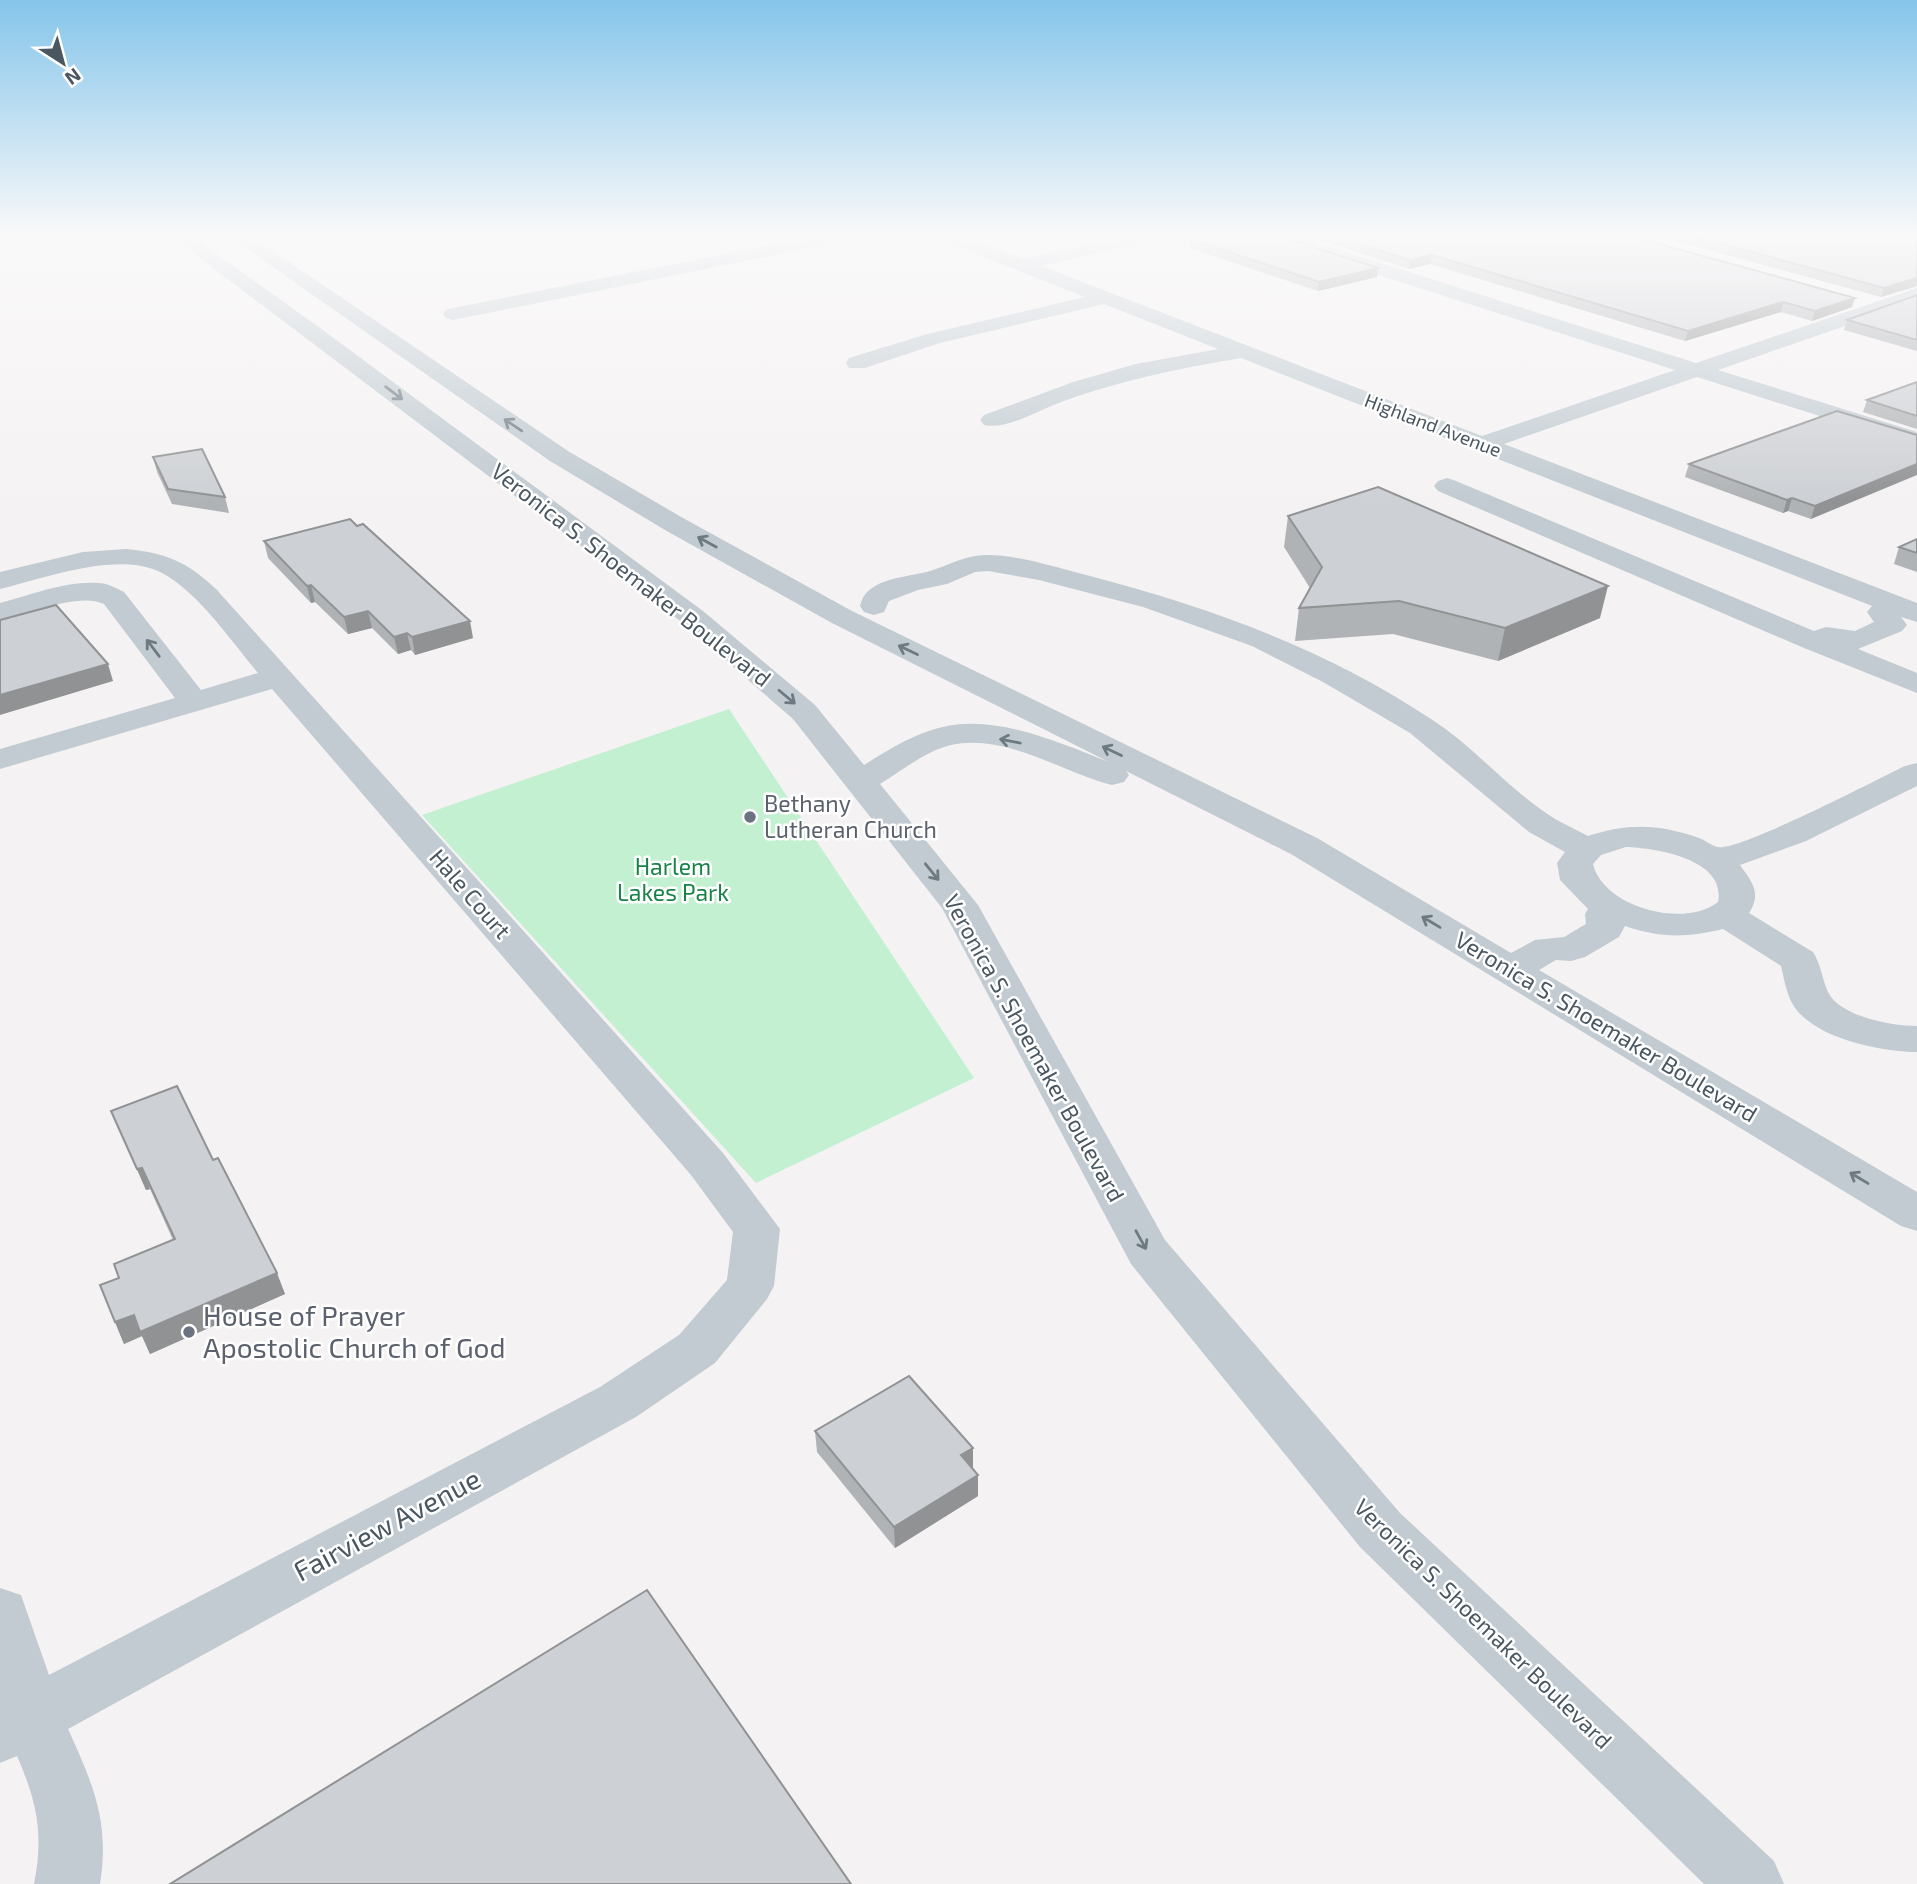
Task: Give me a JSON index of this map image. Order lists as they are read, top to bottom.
{
  "streets": {
    "street": [
      "Highland Avenue",
      "Veronica S. Shoemaker Boulevard",
      "Hale Court",
      "Fairview Avenue"
    ]
  },
  "crossings": [
    ["Hale Court", "Fairview Avenue"]
  ],
  "parks": ["Harlem Lakes Park"],
  "places": ["Bethany Lutheran Church", "House of Prayer Apostolic Church of God"],
  "north": "bottom right"
}
